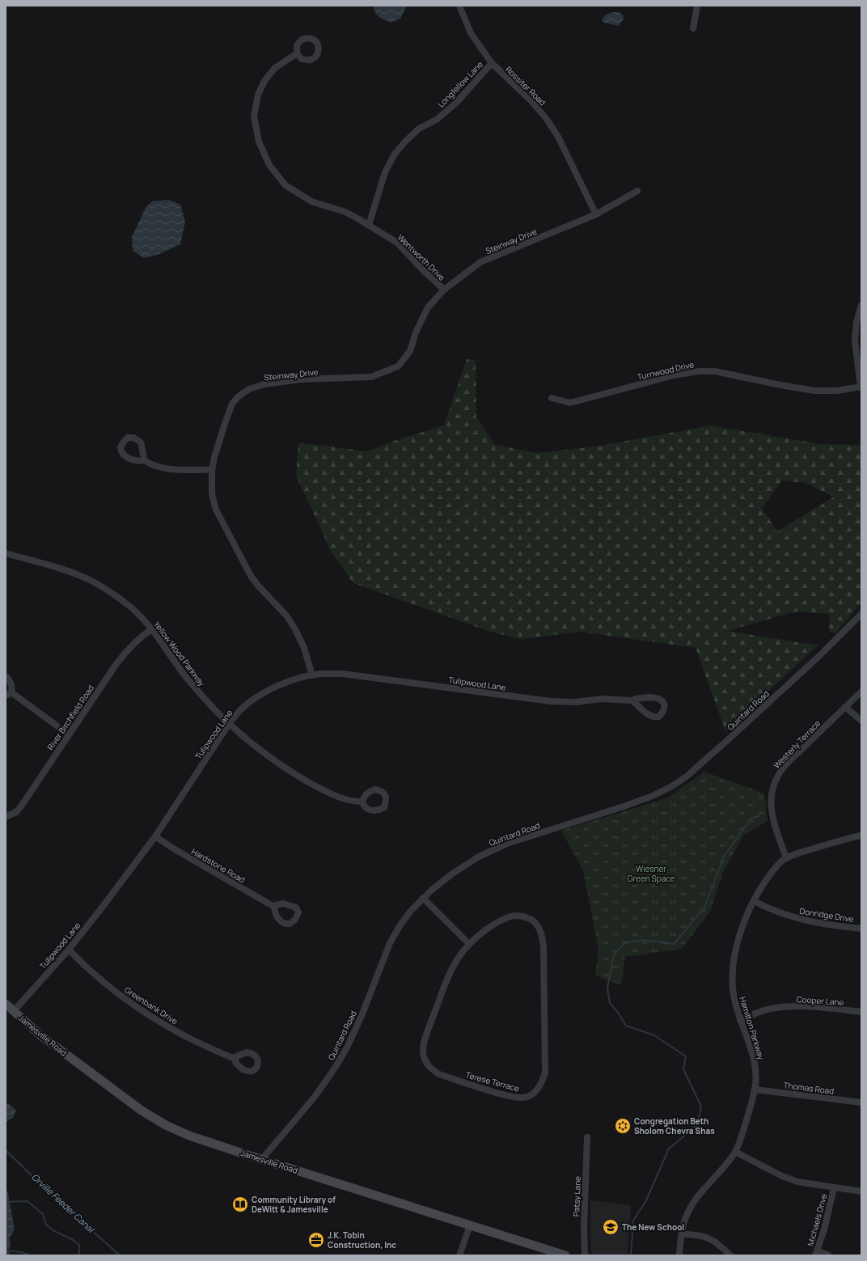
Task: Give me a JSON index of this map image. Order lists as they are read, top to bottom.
{
  "streets": {
    "street": [
      "Longfellow Lane",
      "Rossiter Road",
      "Steinway Drive",
      "Wentworth Drive",
      "Turnwood Drive",
      "Yellow Wood Parkway",
      "Tulipwood Lane",
      "Quintard Road",
      "River Birchfield Road",
      "Westerly Terrace",
      "Hardstone Road",
      "Donridge Drive",
      "Cooper Lane",
      "Greenbank Drive",
      "Hamilton Parkway",
      "Jamesville Road",
      "Terese Terrace",
      "Thomas Road",
      "Patsy Lane",
      "Michaels Drive"
    ]
  },
  "crossings": [
    ["Longfellow Lane", "Rossiter Road"],
    ["Longfellow Lane", "Wentworth Drive"],
    ["Rossiter Road", "Steinway Drive"],
    ["Steinway Drive", "Wentworth Drive"],
    ["Steinway Drive", "Tulipwood Lane"],
    ["Yellow Wood Parkway", "Tulipwood Lane"],
    ["Yellow Wood Parkway", "River Birchfield Road"],
    ["Tulipwood Lane", "Hardstone Road"],
    ["Tulipwood Lane", "Greenbank Drive"],
    ["Tulipwood Lane", "Jamesville Road"],
    ["Quintard Road", "Jamesville Road"],
    ["Westerly Terrace", "Hamilton Parkway"],
    ["Donridge Drive", "Hamilton Parkway"],
    ["Cooper Lane", "Hamilton Parkway"],
    ["Hamilton Parkway", "Thomas Road"]
  ],
  "water": ["Orville Feeder Canal"],
  "parks": ["Wiesner Green Space"],
  "places": {
    "synagogue": ["Congregation Beth Sholom Chevra Shas"],
    "library": ["Community Library of DeWitt & Jamesville"],
    "school or university": ["The New School"],
    "office": ["J.K. Tobin Construction, Inc"]
  }
}
